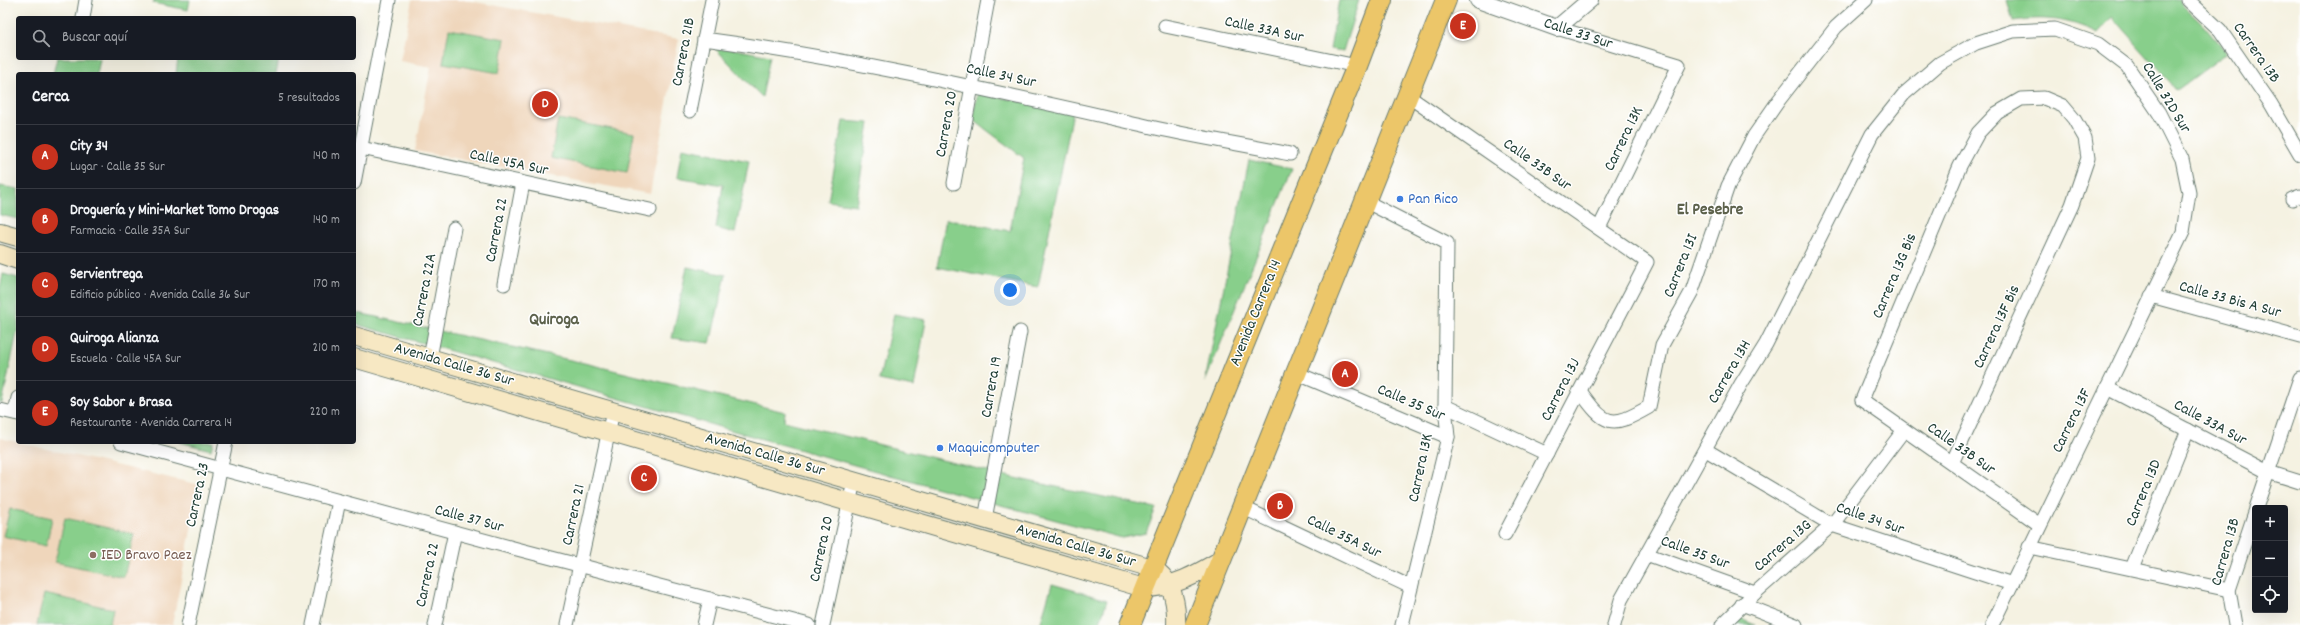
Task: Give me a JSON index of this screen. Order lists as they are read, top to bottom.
{
  "streets": {
    "main road": ["Avenida Carrera 14", "Avenida Calle 36 Sur"],
    "street": [
      "Calle 33A Sur",
      "Calle 33 Sur",
      "Carrera 21B",
      "Carrera 13B",
      "Calle 34 Sur",
      "Calle 32D Sur",
      "Carrera 20",
      "Carrera 13K",
      "Calle 45A Sur",
      "Calle 33B Sur",
      "Carrera 22",
      "Carrera 13I",
      "Carrera 13G Bis",
      "Carrera 22A",
      "Calle 33 Bis A Sur",
      "Carrera 13F Bis",
      "Carrera 13H",
      "Carrera 19",
      "Carrera 13J",
      "Calle 35 Sur",
      "Carrera 13F",
      "Carrera 13D",
      "Carrera 23",
      "Carrera 21",
      "Calle 37 Sur",
      "Calle 35A Sur",
      "Carrera 13G"
    ]
  },
  "crossings": [
    ["Calle 33A Sur", "Carrera 13B"],
    ["Calle 33A Sur", "Avenida Carrera 14"],
    ["Calle 33A Sur", "Carrera 13F"],
    ["Calle 33A Sur", "Carrera 13D"],
    ["Calle 33 Sur", "Carrera 13K"],
    ["Carrera 21B", "Calle 34 Sur"],
    ["Calle 34 Sur", "Carrera 20"],
    ["Calle 34 Sur", "Carrera 13H"],
    ["Calle 34 Sur", "Carrera 13F"],
    ["Calle 34 Sur", "Carrera 13G"],
    ["Calle 32D Sur", "Carrera 13H"],
    ["Calle 32D Sur", "Carrera 13F"],
    ["Carrera 20", "Avenida Calle 36 Sur"],
    ["Carrera 13K", "Calle 33B Sur"],
    ["Carrera 13K", "Calle 35 Sur"],
    ["Carrera 13K", "Calle 35A Sur"],
    ["Calle 45A Sur", "Carrera 22"],
    ["Calle 33B Sur", "Carrera 13G Bis"],
    ["Calle 33B Sur", "Carrera 13F Bis"],
    ["Calle 33B Sur", "Carrera 13J"],
    ["Calle 33B Sur", "Carrera 13F"],
    ["Calle 33B Sur", "Carrera 13G"],
    ["Carrera 22", "Calle 37 Sur"],
    ["Carrera 13I", "Carrera 13J"],
    ["Carrera 13G Bis", "Carrera 13F Bis"],
    ["Carrera 22A", "Avenida Calle 36 Sur"],
    ["Calle 33 Bis A Sur", "Carrera 13F"],
    ["Avenida Carrera 14", "Avenida Calle 36 Sur"],
    ["Avenida Calle 36 Sur", "Carrera 19"],
    ["Avenida Calle 36 Sur", "Carrera 21"],
    ["Carrera 13H", "Calle 35 Sur"],
    ["Carrera 13J", "Calle 35 Sur"],
    ["Calle 35 Sur", "Carrera 13G"],
    ["Carrera 23", "Calle 37 Sur"],
    ["Carrera 21", "Calle 37 Sur"]
  ],
  "districts": ["El Pesebre", "Quiroga"],
  "places": ["Pan Rico", "Maquicomputer", "IED Bravo Paez"],
  "page": {
    "pins": [
      "E",
      "D",
      "A",
      "C",
      "B"
    ],
    "search": "Buscar aquí",
    "heading": ["Cerca", "5 resultados"],
    "list": [
      {
        "mark": "A",
        "name": "City 34",
        "note": "Lugar · Calle 35 Sur",
        "value": "140 m"
      },
      {
        "mark": "B",
        "name": "Droguería y Mini-Market Tomo Drogas",
        "note": "Farmacia · Calle 35A Sur",
        "value": "140 m"
      },
      {
        "mark": "C",
        "name": "Servientrega",
        "note": "Edificio público · Avenida Calle 36 Sur",
        "value": "170 m"
      },
      {
        "mark": "D",
        "name": "Quiroga Alianza",
        "note": "Escuela · Calle 45A Sur",
        "value": "210 m"
      },
      {
        "mark": "E",
        "name": "Soy Sabor & Brasa",
        "note": "Restaurante · Avenida Carrera 14",
        "value": "220 m"
      }
    ],
    "map_buttons": ["+", "−"]
  }
}
